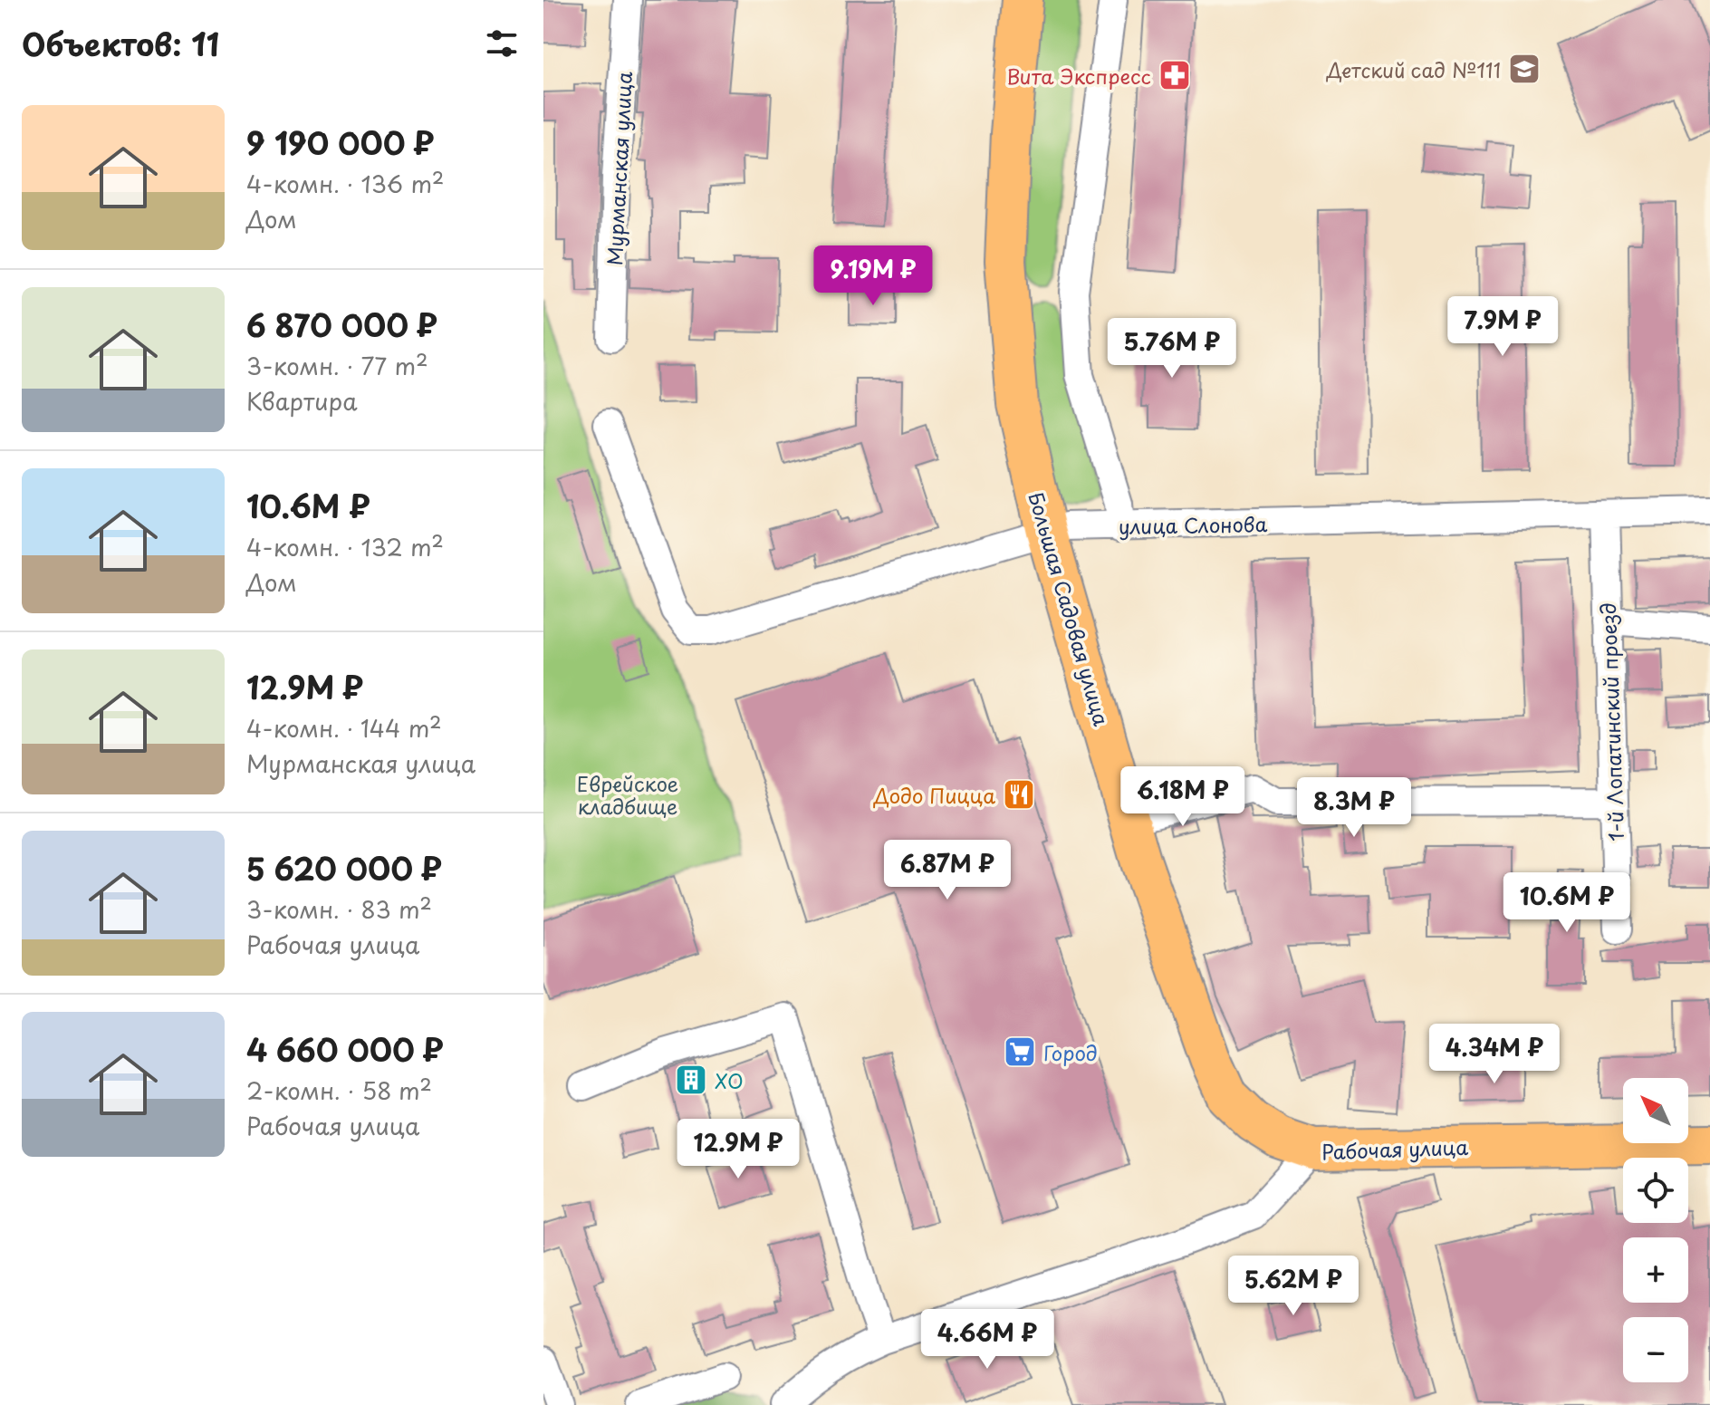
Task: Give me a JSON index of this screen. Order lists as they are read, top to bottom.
{
  "streets": {
    "main road": ["Большая Садовая улица", "Рабочая улица"],
    "street": ["Мурманская улица", "улица Слонова", "1-й Лопатинский проезд"]
  },
  "crossings": [
    ["улица Слонова", "Большая Садовая улица"],
    ["улица Слонова", "1-й Лопатинский проезд"],
    ["Большая Садовая улица", "Рабочая улица"]
  ],
  "parks": ["Еврейское кладбище"],
  "places": {
    "school or university": ["Детский сад №111"],
    "pharmacy": ["Вита Экспресс"],
    "restaurant": ["Додо Пицца"],
    "supermarket": ["Город"],
    "building": ["ХО"]
  },
  "north": "top left",
  "page": {
    "heading": "Объектов: 11",
    "list": [
      {
        "name": "9 190 000 ₽",
        "note": "4-комн. · 136 m² · Дом"
      },
      {
        "name": "6 870 000 ₽",
        "note": "3-комн. · 77 m² · Квартира"
      },
      {
        "name": "10.6M ₽",
        "note": "4-комн. · 132 m² · Дом"
      },
      {
        "name": "12.9M ₽",
        "note": "4-комн. · 144 m² · Мурманская улица"
      },
      {
        "name": "5 620 000 ₽",
        "note": "3-комн. · 83 m² · Рабочая улица"
      },
      {
        "name": "4 660 000 ₽",
        "note": "2-комн. · 58 m² · Рабочая улица"
      }
    ],
    "price": [
      "9.19M ₽",
      "7.9M ₽",
      "5.76M ₽",
      "6.18M ₽",
      "8.3M ₽",
      "6.87M ₽",
      "10.6M ₽",
      "4.34M ₽",
      "12.9M ₽",
      "5.62M ₽",
      "4.66M ₽"
    ],
    "map_buttons": ["+", "−"]
  }
}
